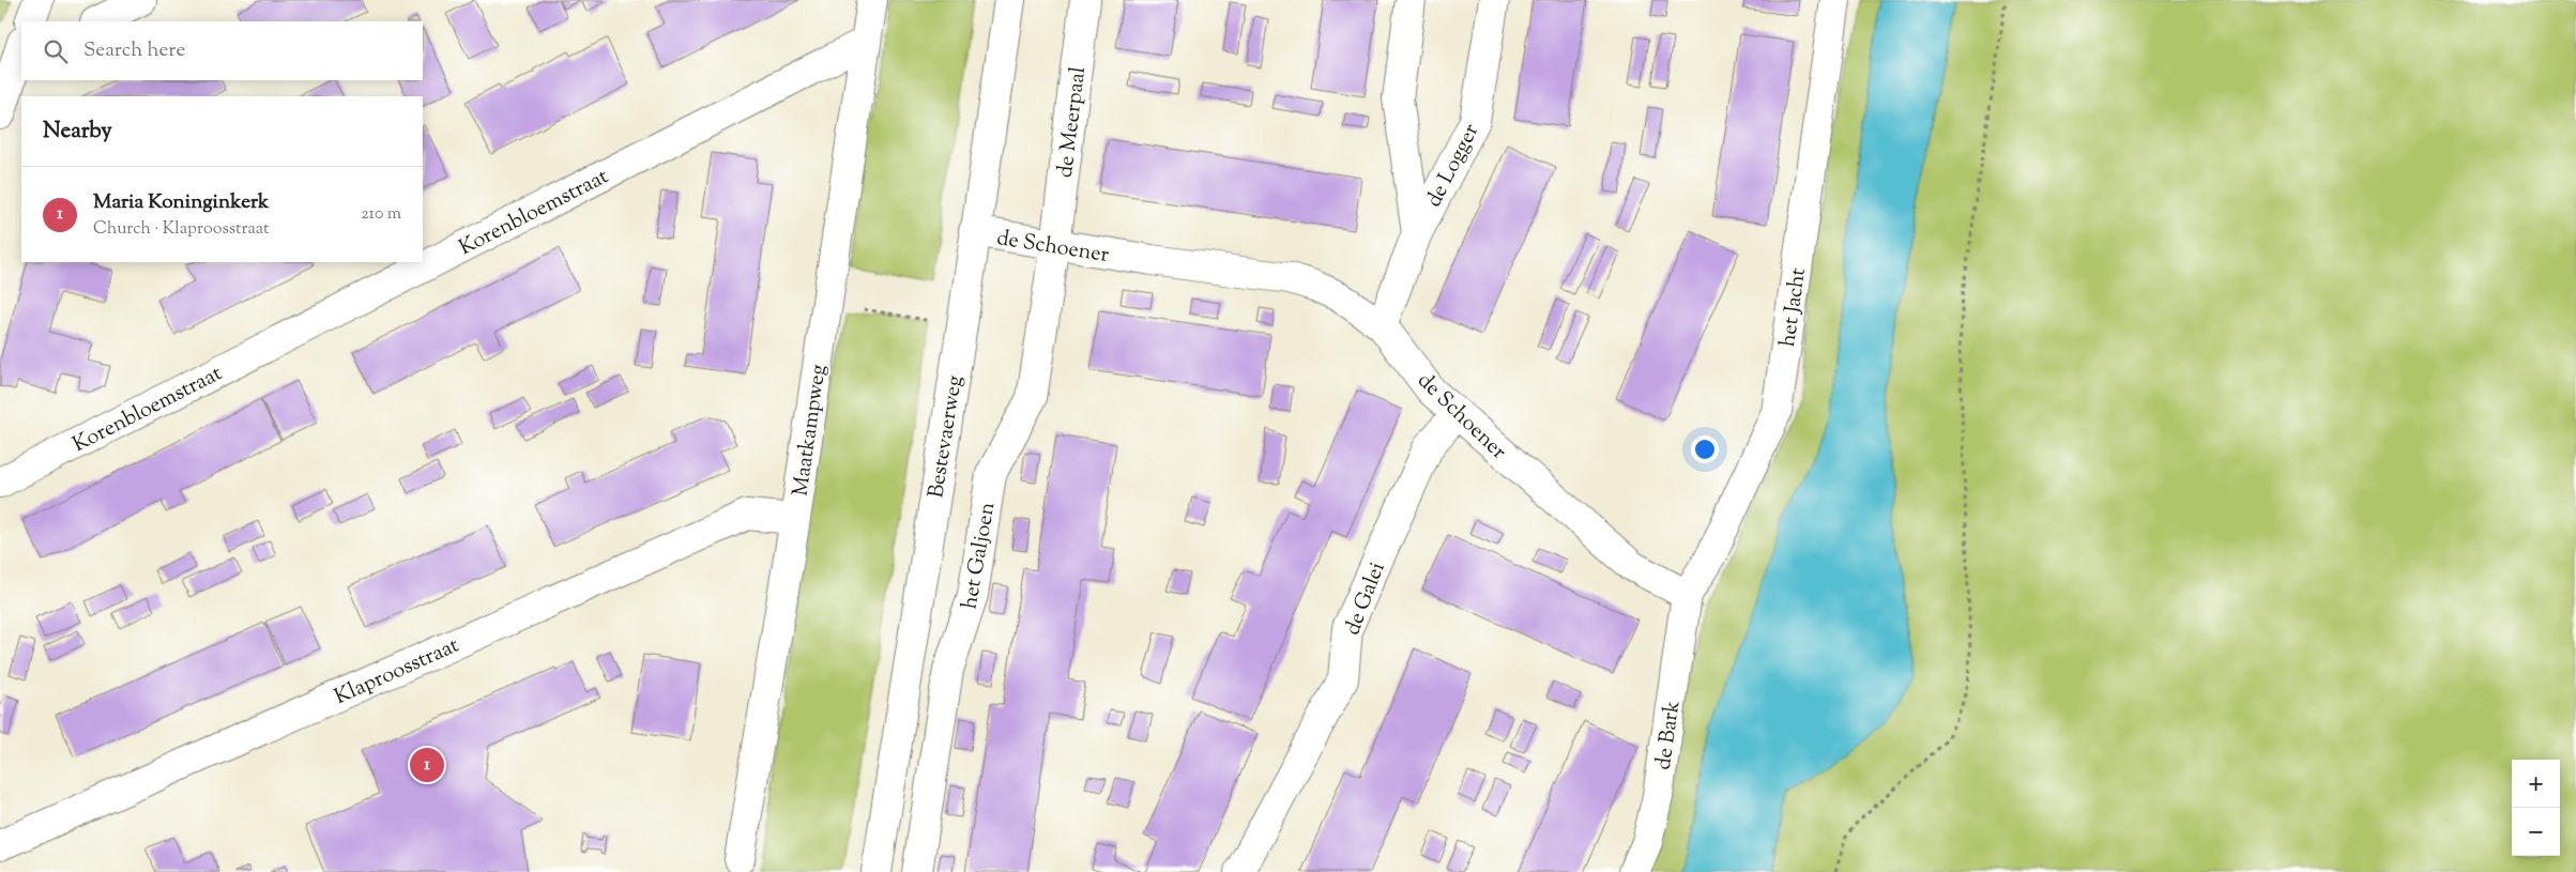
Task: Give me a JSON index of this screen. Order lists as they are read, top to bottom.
{
  "streets": {
    "street": [
      "de Meerpaal",
      "de Logger",
      "Korenbloemstraat",
      "de Schoener",
      "het Jacht",
      "Maatkampweg",
      "Bestevaerweg",
      "het Galjoen",
      "de Galei",
      "Klaproosstraat",
      "de Bark"
    ]
  },
  "crossings": [
    ["de Meerpaal", "de Schoener"],
    ["de Meerpaal", "het Galjoen"],
    ["de Logger", "de Schoener"],
    ["Korenbloemstraat", "Maatkampweg"],
    ["de Schoener", "het Jacht"],
    ["de Schoener", "Bestevaerweg"],
    ["de Schoener", "het Galjoen"],
    ["de Schoener", "de Galei"],
    ["de Schoener", "de Bark"],
    ["het Jacht", "de Bark"],
    ["Maatkampweg", "Klaproosstraat"]
  ],
  "page": {
    "search": "Search here",
    "heading": "Nearby",
    "list": [
      {
        "mark": "1",
        "name": "Maria Koninginkerk",
        "note": "Church · Klaproosstraat",
        "value": "210 m"
      }
    ],
    "pins": "1",
    "map_buttons": ["+", "−"]
  }
}
